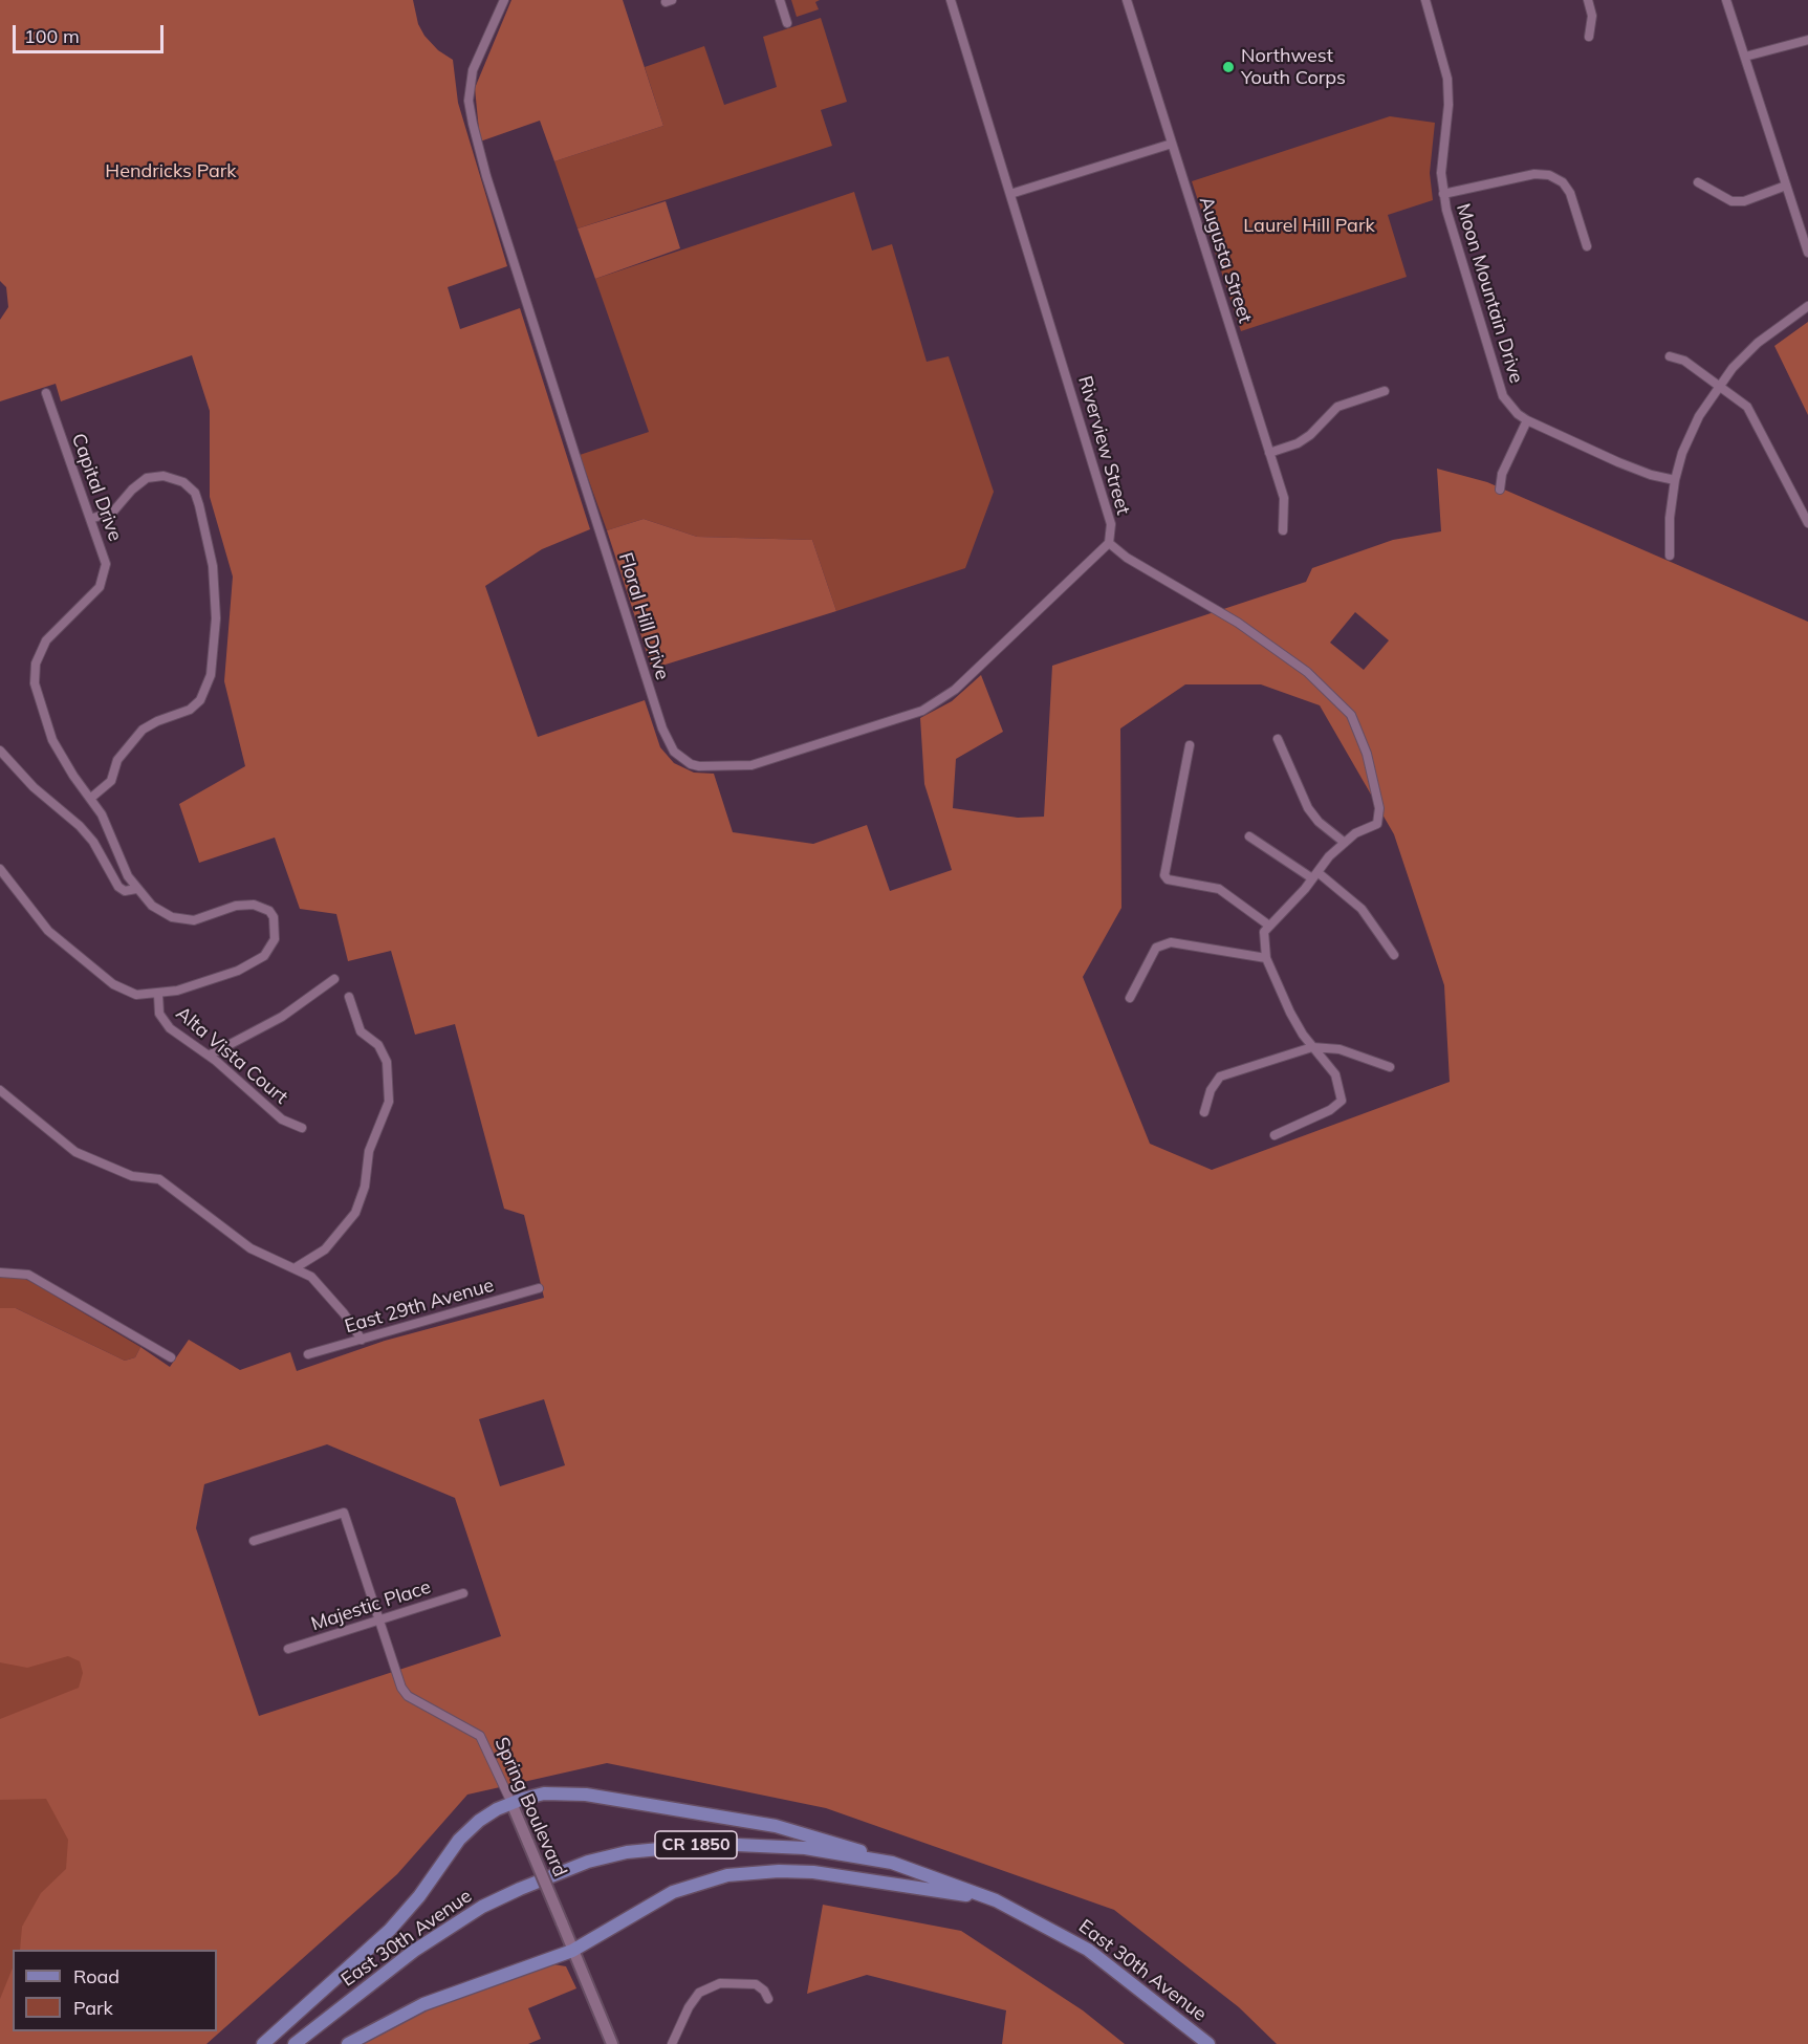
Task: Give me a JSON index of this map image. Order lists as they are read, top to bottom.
{
  "streets": {
    "main road": ["CR 1850", "East 30th Avenue"],
    "street": [
      "Augusta Street",
      "Moon Mountain Drive",
      "Riverview Street",
      "Capital Drive",
      "Floral Hill Drive",
      "Alta Vista Court",
      "East 29th Avenue",
      "Majestic Place",
      "Spring Boulevard"
    ]
  },
  "crossings": [
    ["Riverview Street", "Floral Hill Drive"],
    ["Capital Drive", "Alta Vista Court"],
    ["Majestic Place", "Spring Boulevard"]
  ],
  "parks": ["Hendricks Park", "Laurel Hill Park"],
  "places": ["Northwest Youth Corps"],
  "legend": ["Road", "Park"],
  "scale_bar": "100 m"
}
